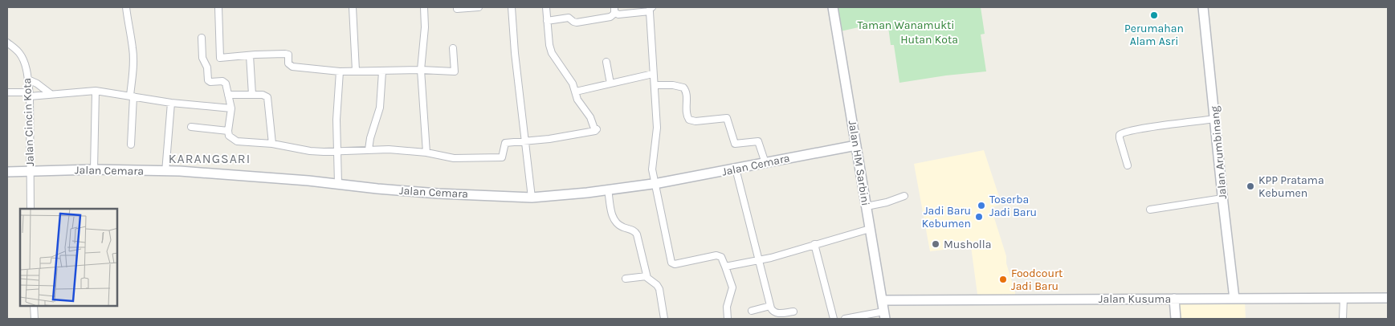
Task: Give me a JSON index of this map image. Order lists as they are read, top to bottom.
{
  "streets": {
    "main road": [
      "Jalan Arumbinang",
      "Jalan HM Sarbini",
      "Jalan Cemara",
      "Jalan Kusuma"
    ],
    "street": ["Jalan Cincin Kota"]
  },
  "crossings": [
    ["Jalan Cincin Kota", "Jalan Cemara"],
    ["Jalan Arumbinang", "Jalan Kusuma"],
    ["Jalan HM Sarbini", "Jalan Cemara"],
    ["Jalan HM Sarbini", "Jalan Kusuma"]
  ],
  "districts": ["KARANGSARI"],
  "parks": ["Taman Wanamukti", "Hutan Kota"],
  "places": [
    "Perumahan Alam Asri",
    "KPP Pratama Kebumen",
    "Toserba Jadi Baru",
    "Jadi Baru Kebumen",
    "Musholla",
    "Foodcourt Jadi Baru"
  ]
}
